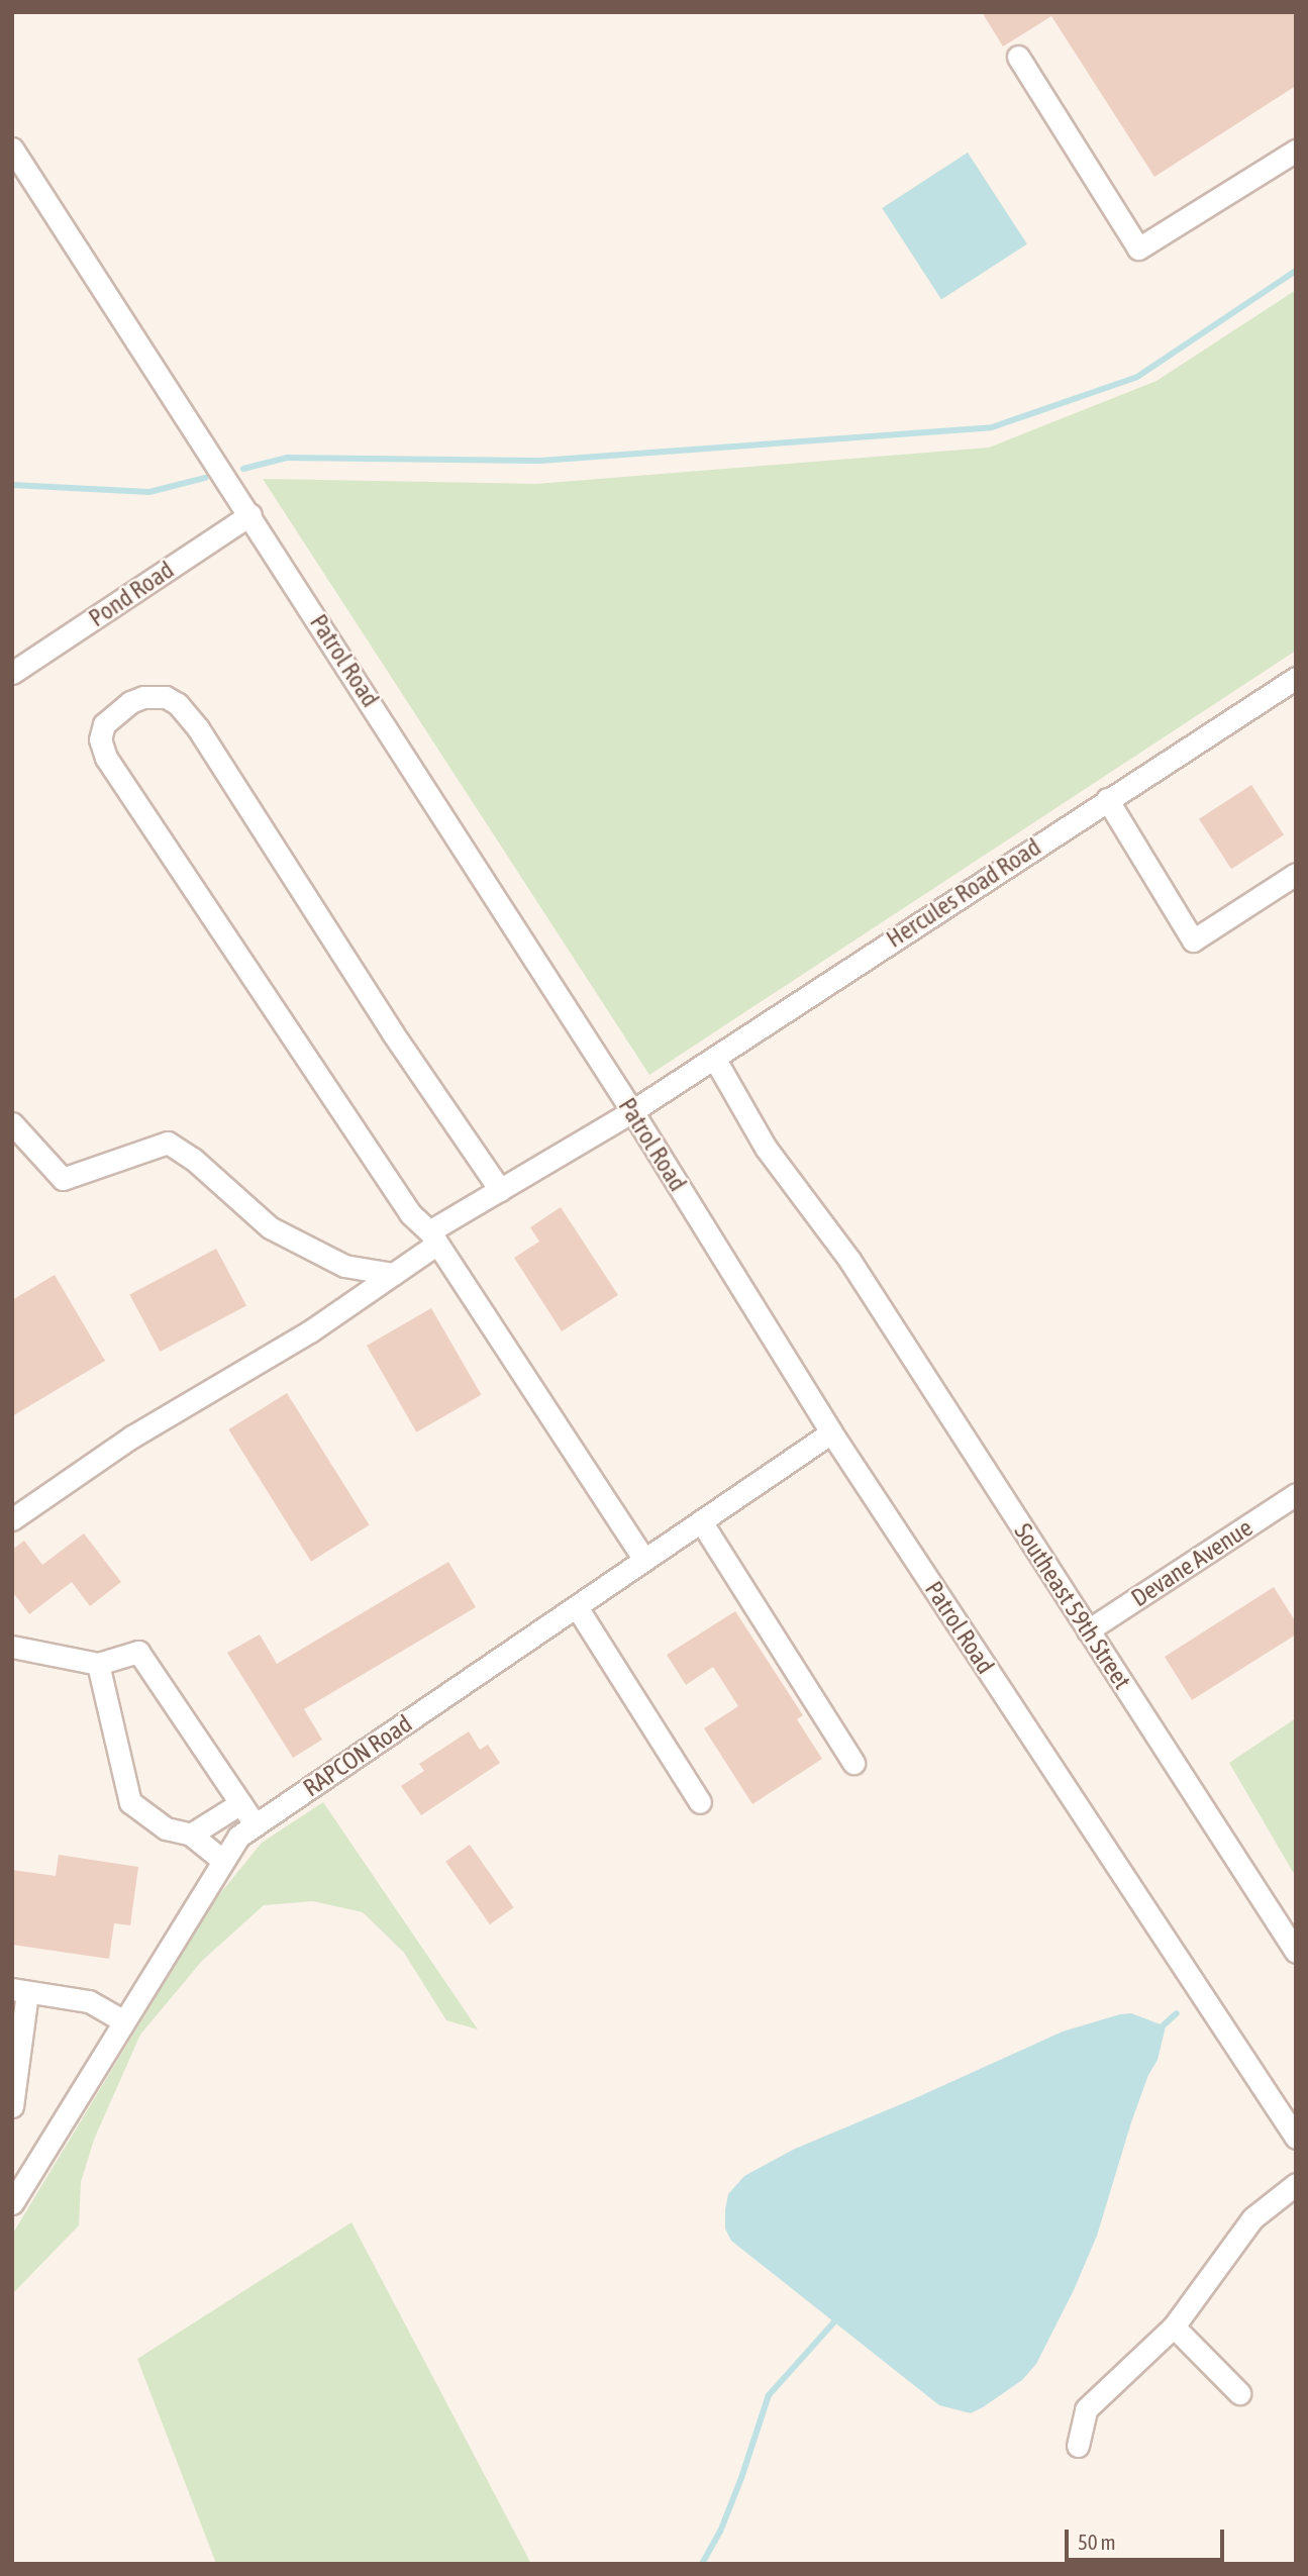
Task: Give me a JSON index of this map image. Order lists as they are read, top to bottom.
{
  "streets": {
    "street": [
      "Pond Road",
      "Patrol Road",
      "Hercules Road Road",
      "Devane Avenue",
      "Southeast 59th Street",
      "RAPCON Road"
    ]
  },
  "crossings": [
    ["Pond Road", "Patrol Road"],
    ["Patrol Road", "Hercules Road Road"],
    ["Patrol Road", "RAPCON Road"],
    ["Hercules Road Road", "Southeast 59th Street"],
    ["Devane Avenue", "Southeast 59th Street"]
  ],
  "scale_bar": "50 m"
}
